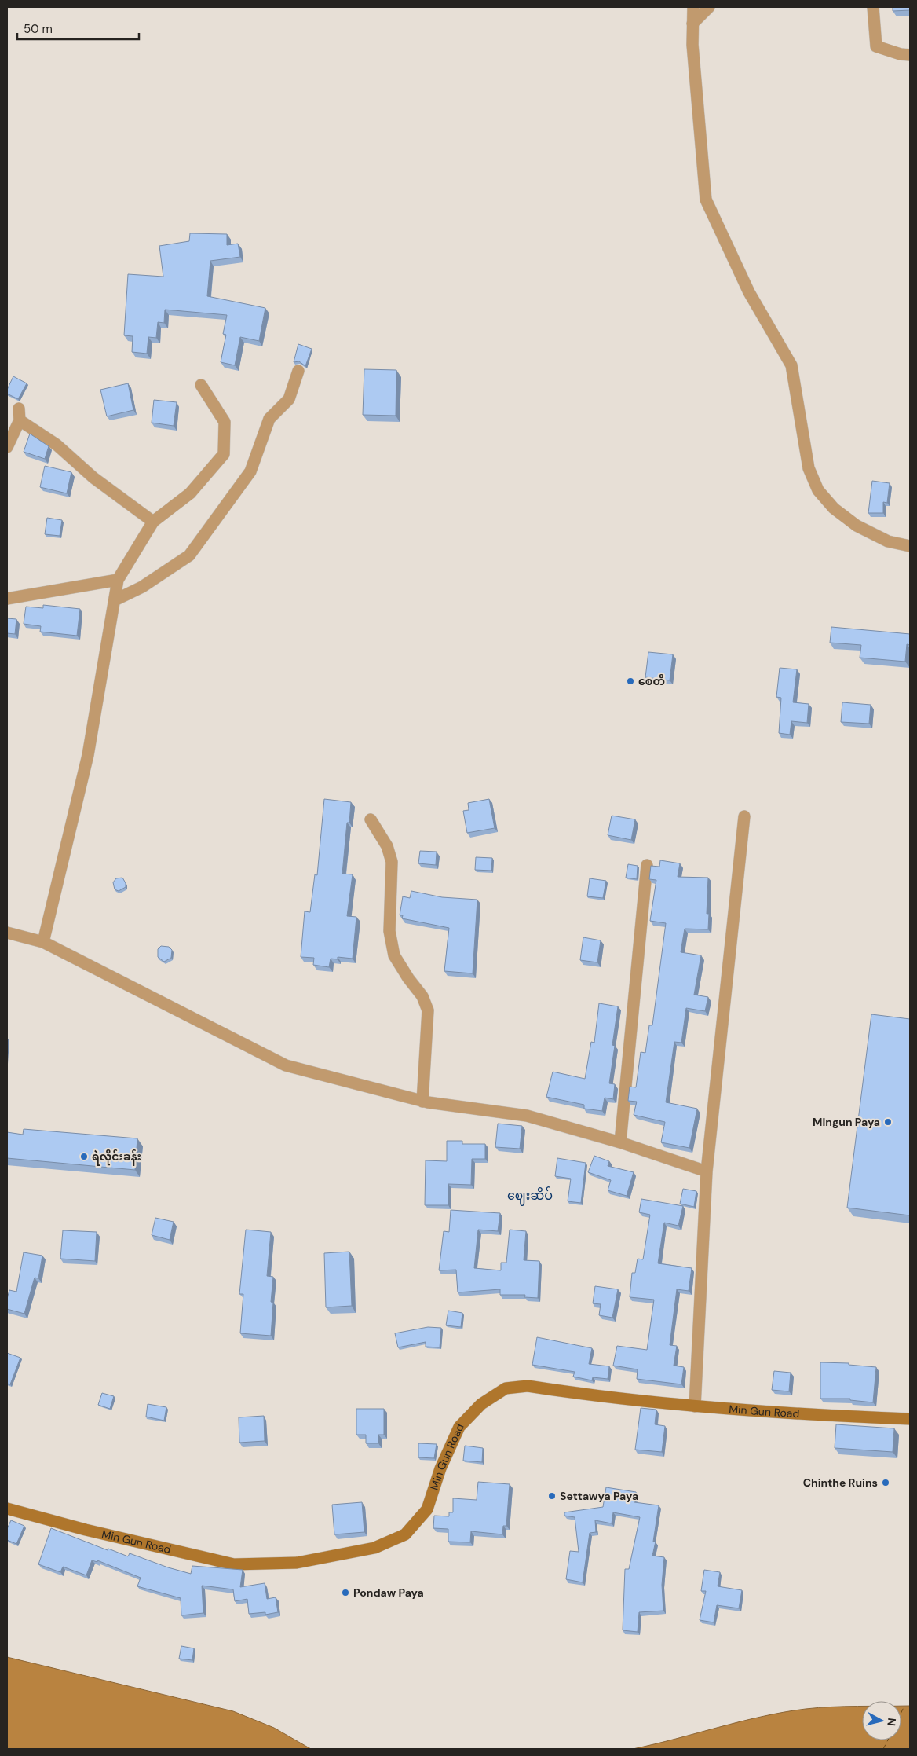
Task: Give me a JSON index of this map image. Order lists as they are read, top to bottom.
{
  "streets": {
    "street": ["Min Gun Road"]
  },
  "districts": ["ဈေးဆိပ်"],
  "places": [
    "စေတီ",
    "Mingun Paya",
    "ရဲလိုင်းခန်း",
    "Chinthe Ruins",
    "Settawya Paya",
    "Pondaw Paya"
  ],
  "scale_bar": "50 m",
  "north": "right"
}
